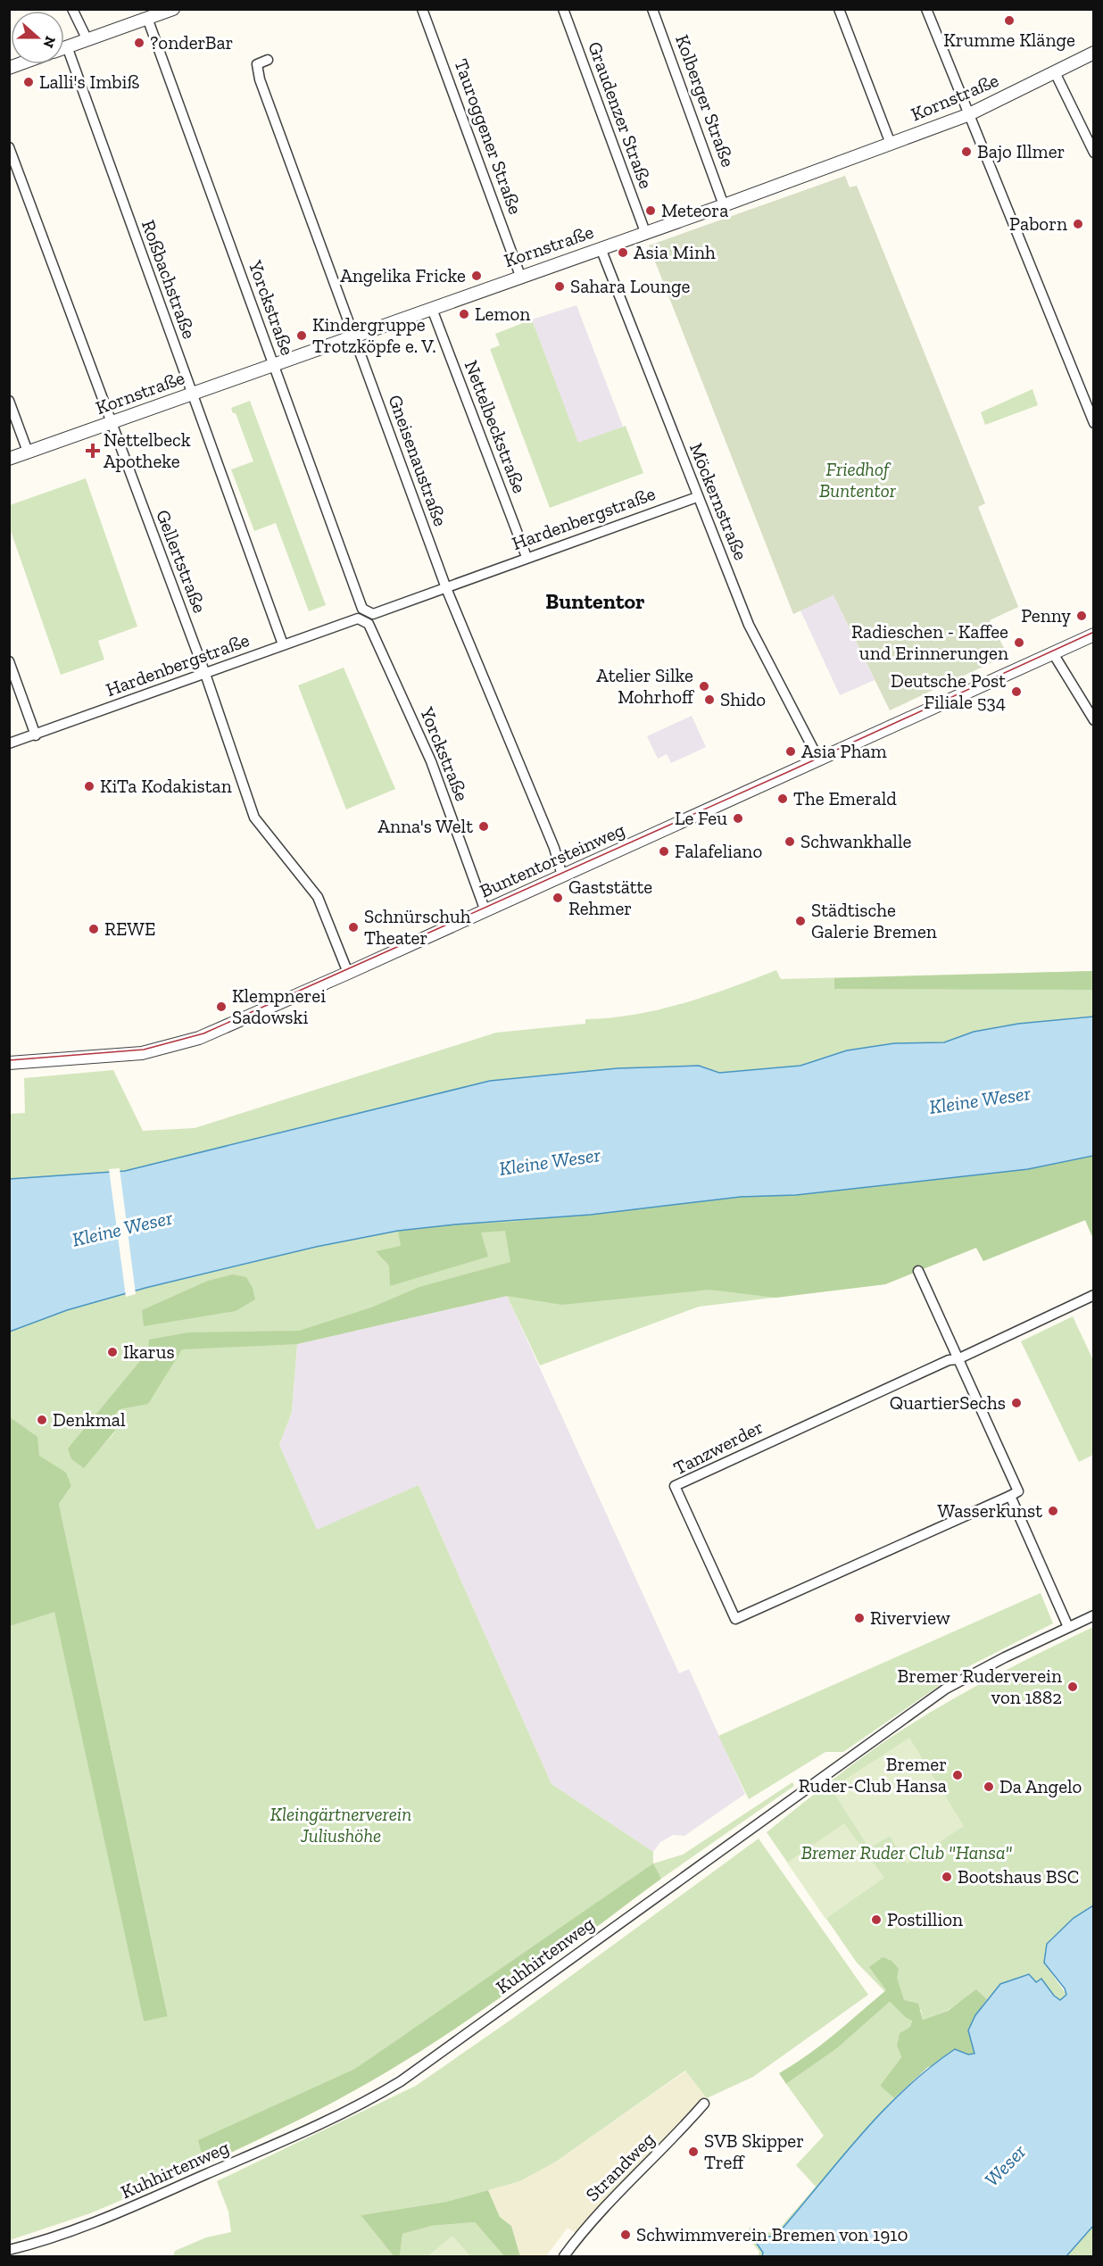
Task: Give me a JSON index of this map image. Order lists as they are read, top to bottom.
{
  "streets": {
    "street": [
      "Kornstraße",
      "Kolberger Straße",
      "Graudenzer Straße",
      "Tauroggener Straße",
      "Roßbachstraße",
      "Yorckstraße",
      "Nettelbeckstraße",
      "Gneisenaustraße",
      "Möckernstraße",
      "Hardenbergstraße",
      "Gellertstraße",
      "Buntentorsteinweg",
      "Tanzwerder",
      "Kuhhirtenweg",
      "Strandweg"
    ]
  },
  "crossings": [
    ["Kornstraße", "Kolberger Straße"],
    ["Kornstraße", "Graudenzer Straße"],
    ["Kornstraße", "Tauroggener Straße"],
    ["Kornstraße", "Roßbachstraße"],
    ["Kornstraße", "Yorckstraße"],
    ["Kornstraße", "Nettelbeckstraße"],
    ["Kornstraße", "Gneisenaustraße"],
    ["Kornstraße", "Möckernstraße"],
    ["Kornstraße", "Gellertstraße"],
    ["Roßbachstraße", "Hardenbergstraße"],
    ["Yorckstraße", "Hardenbergstraße"],
    ["Yorckstraße", "Buntentorsteinweg"],
    ["Nettelbeckstraße", "Hardenbergstraße"],
    ["Gneisenaustraße", "Hardenbergstraße"],
    ["Gneisenaustraße", "Buntentorsteinweg"],
    ["Möckernstraße", "Hardenbergstraße"],
    ["Möckernstraße", "Buntentorsteinweg"],
    ["Hardenbergstraße", "Gellertstraße"],
    ["Gellertstraße", "Buntentorsteinweg"]
  ],
  "districts": ["Buntentor"],
  "water": ["Kleine Weser", "Weser"],
  "parks": ["Friedhof Buntentor", "Kleingärtnerverein Juliushöhe", "Bremer Ruder Club \"Hansa\""],
  "places": {
    "other": [
      "Krumme Klänge",
      "?onderBar",
      "Lalli's Imbiß",
      "Bajo Illmer",
      "Meteora",
      "Paborn",
      "Asia Minh",
      "Angelika Fricke",
      "Sahara Lounge",
      "Lemon",
      "Kindergruppe Trotzköpfe e. V.",
      "Penny",
      "Radieschen - Kaffee und Erinnerungen",
      "Atelier Silke Mohrhoff",
      "Deutsche Post Filiale 534",
      "Shido",
      "Asia Pham",
      "KiTa Kodakistan",
      "The Emerald",
      "Le Feu",
      "Anna's Welt",
      "Schwankhalle",
      "Falafeliano",
      "Gaststätte Rehmer",
      "Städtische Galerie Bremen",
      "Schnürschuh Theater",
      "REWE",
      "Klempnerei Sadowski",
      "Ikarus",
      "QuartierSechs",
      "Denkmal",
      "Wasserkunst",
      "Riverview",
      "Bremer Ruderverein von 1882",
      "Bremer Ruder-Club Hansa",
      "Da Angelo",
      "Bootshaus BSC",
      "Postillion",
      "SVB Skipper Treff",
      "Schwimmverein Bremen von 1910"
    ],
    "health": ["Nettelbeck Apotheke"]
  },
  "north": "right"
}
